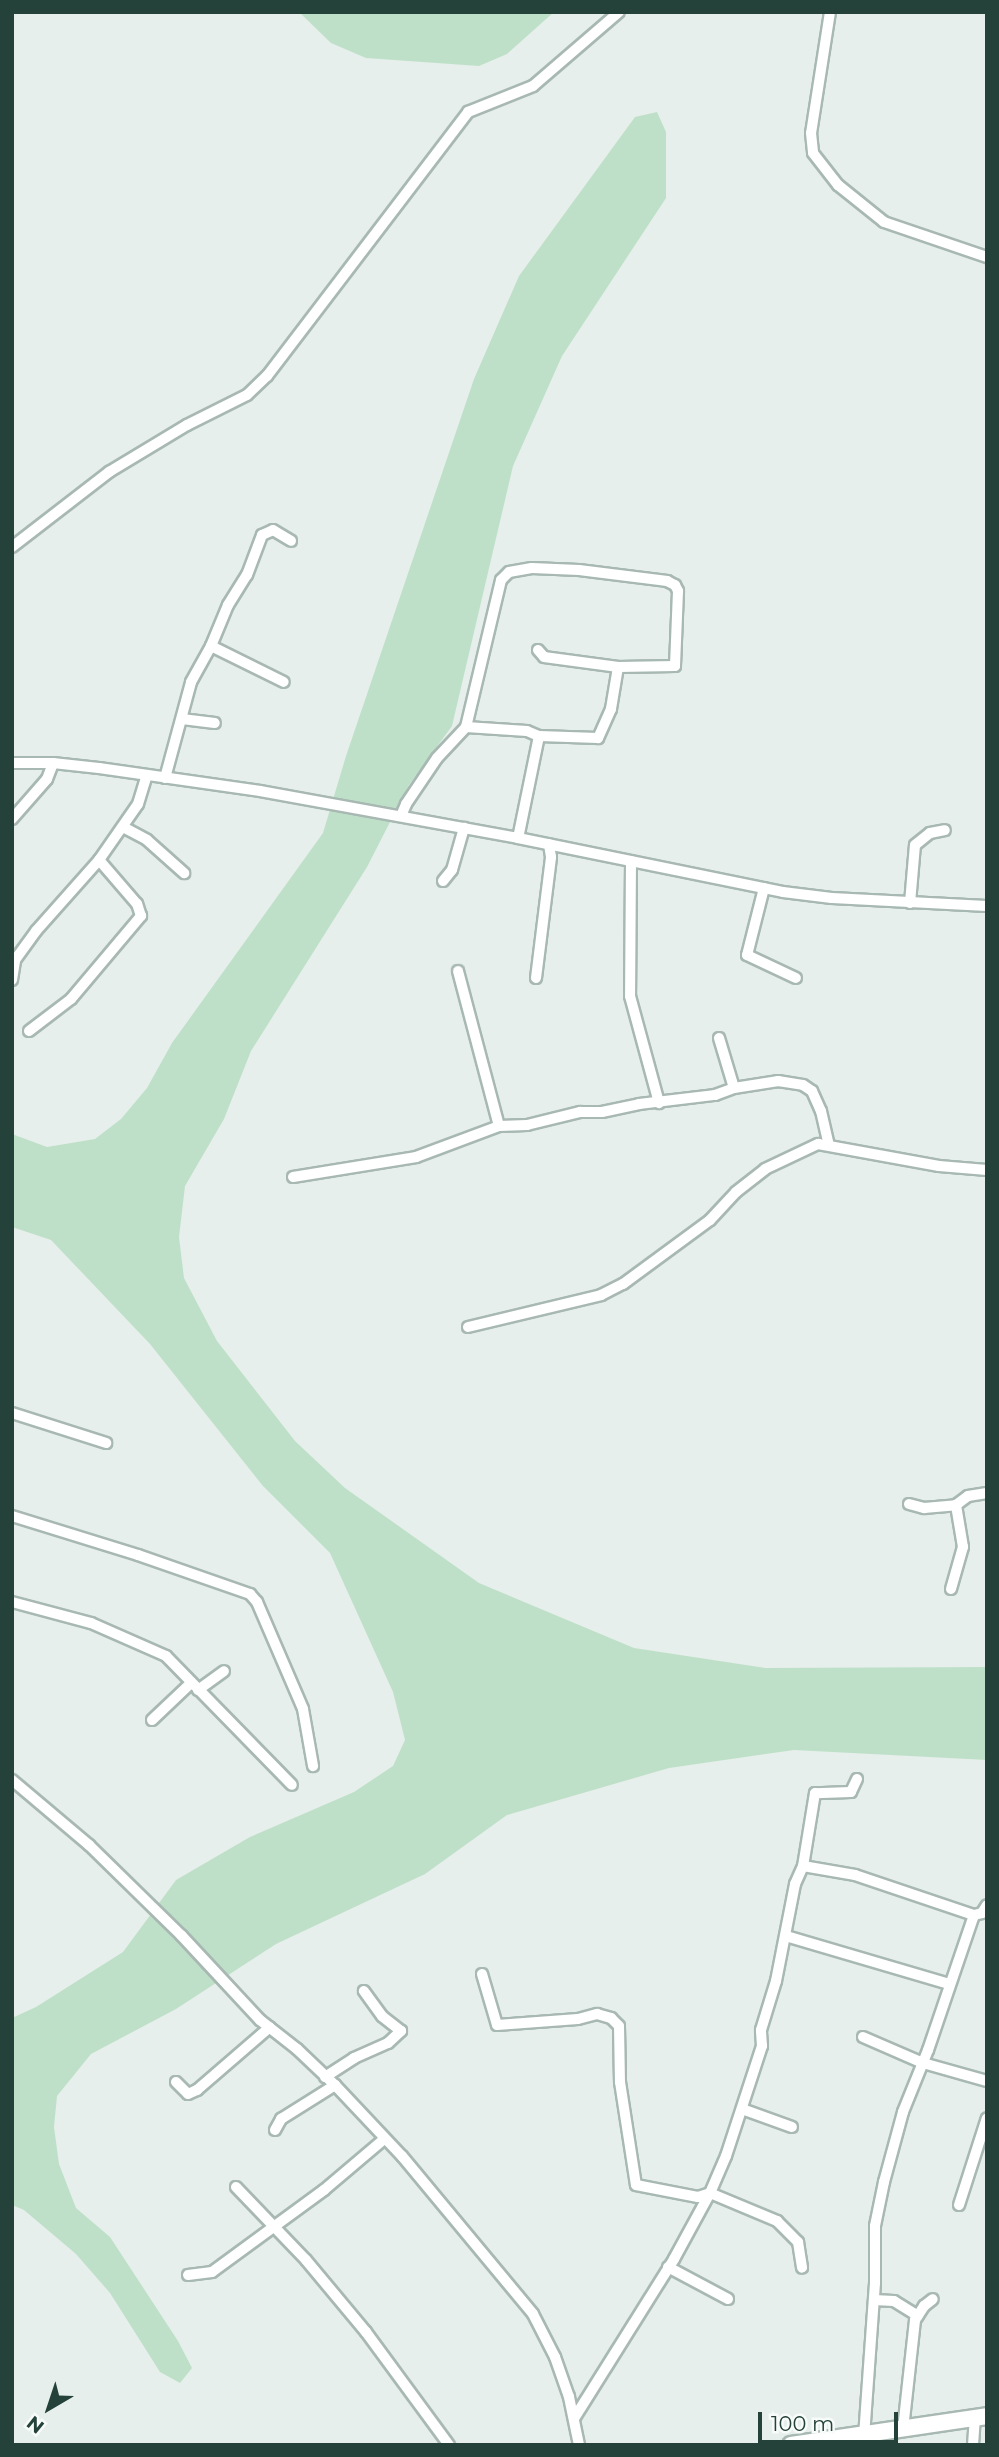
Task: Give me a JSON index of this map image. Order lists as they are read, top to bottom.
{
  "scale_bar": "100 m",
  "north": "bottom left"
}
